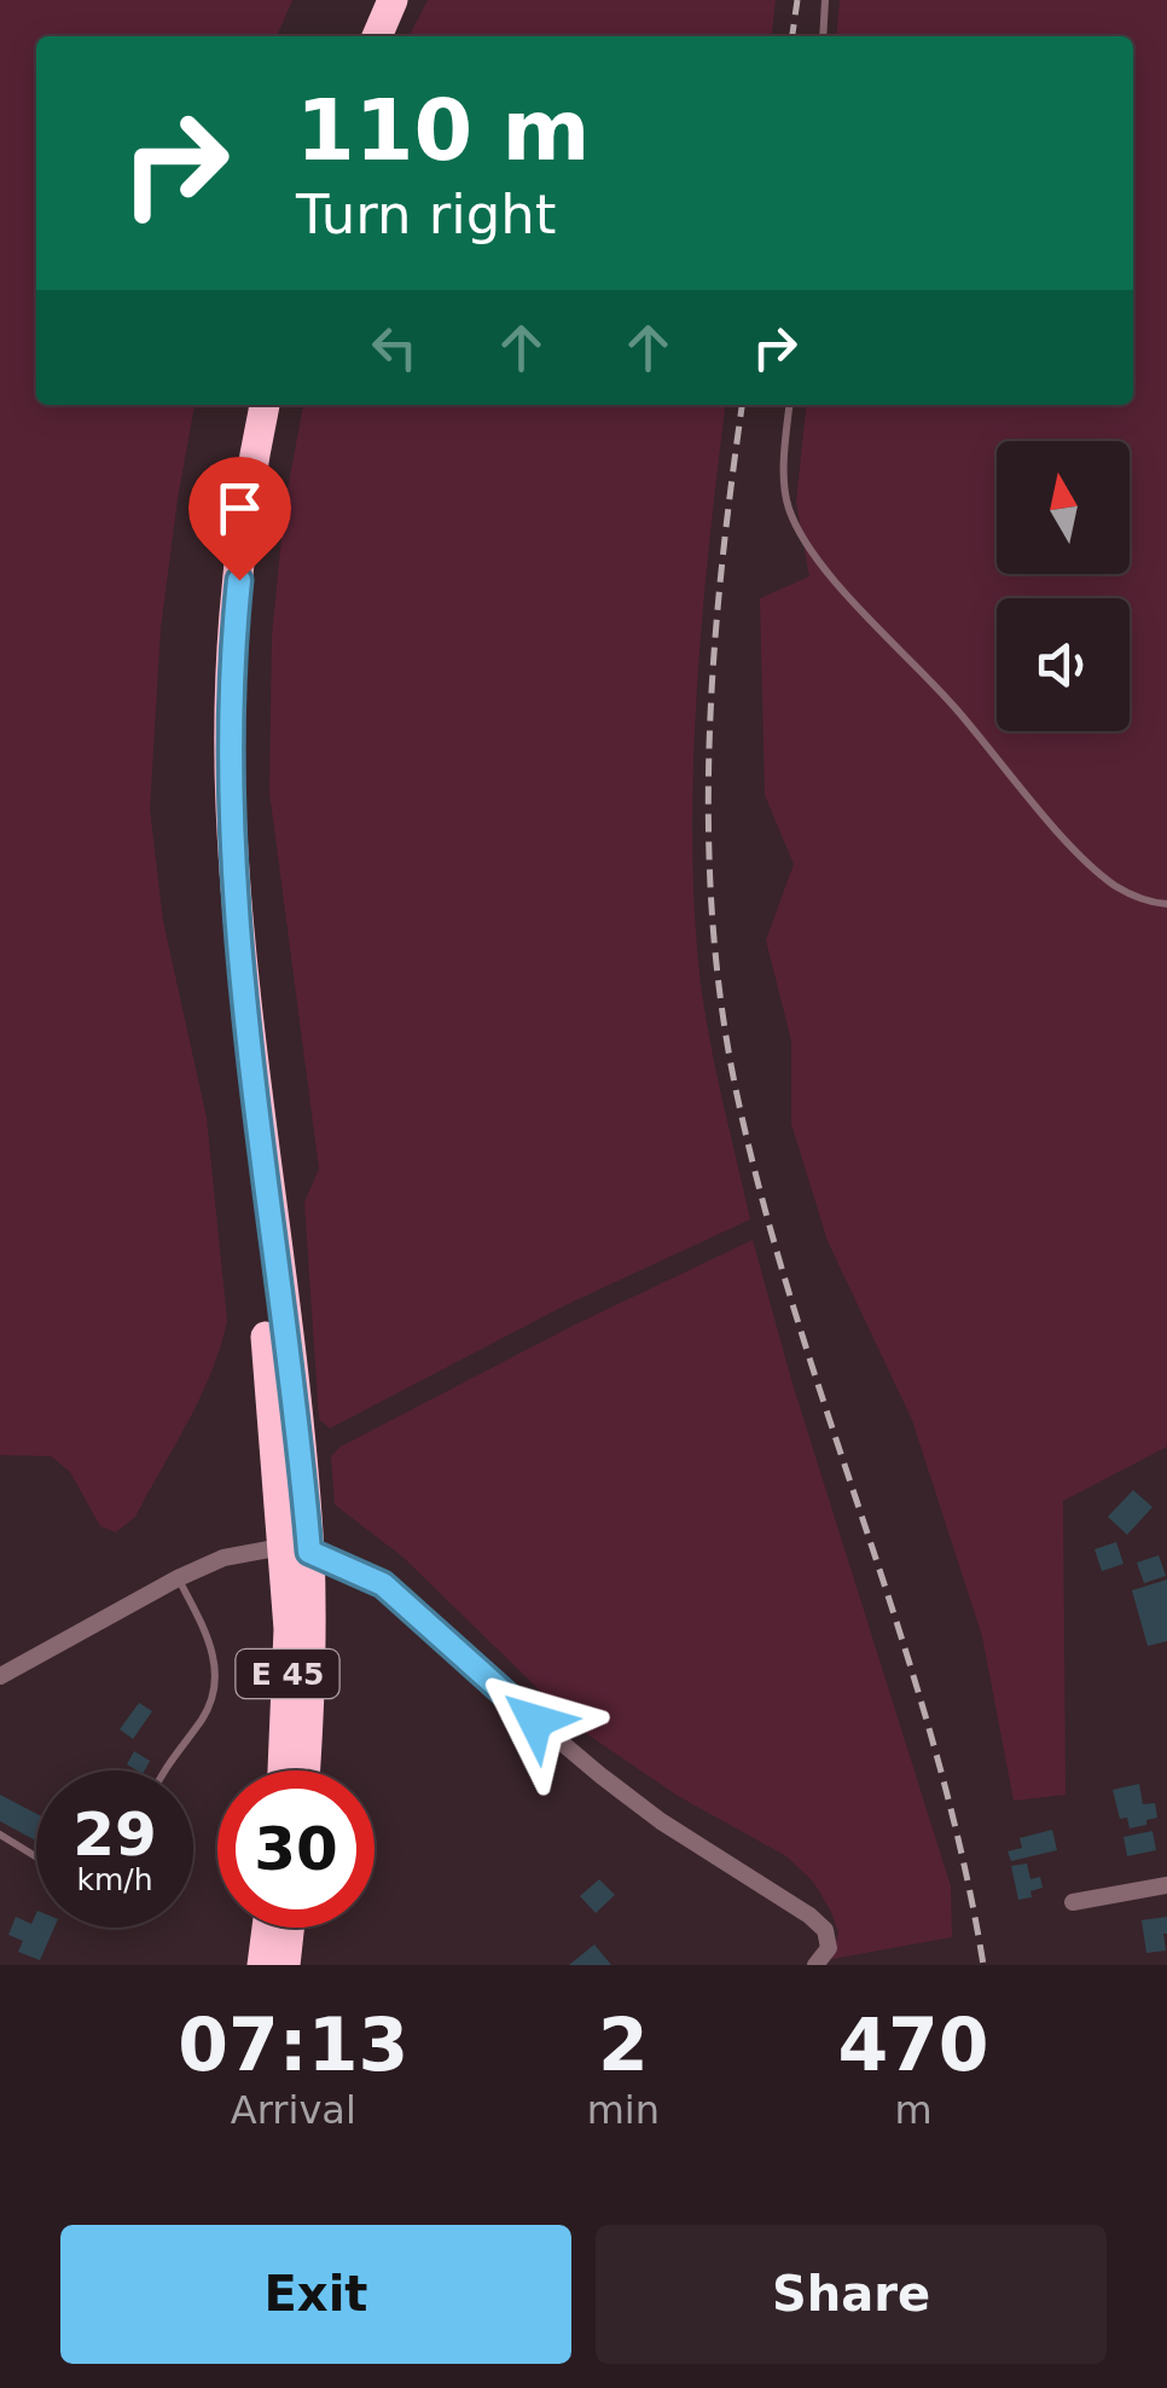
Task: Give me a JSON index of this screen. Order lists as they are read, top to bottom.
{
  "streets": {
    "highway": ["E 45"]
  },
  "north": "top",
  "page": {
    "turn": ["110 m", "Turn right"],
    "speed": "29 km/h",
    "limit": "30",
    "eta": [
      "07:13",
      "Arrival",
      "2",
      "min",
      "470",
      "m"
    ],
    "buttons": ["Exit", "Share"]
  }
}
